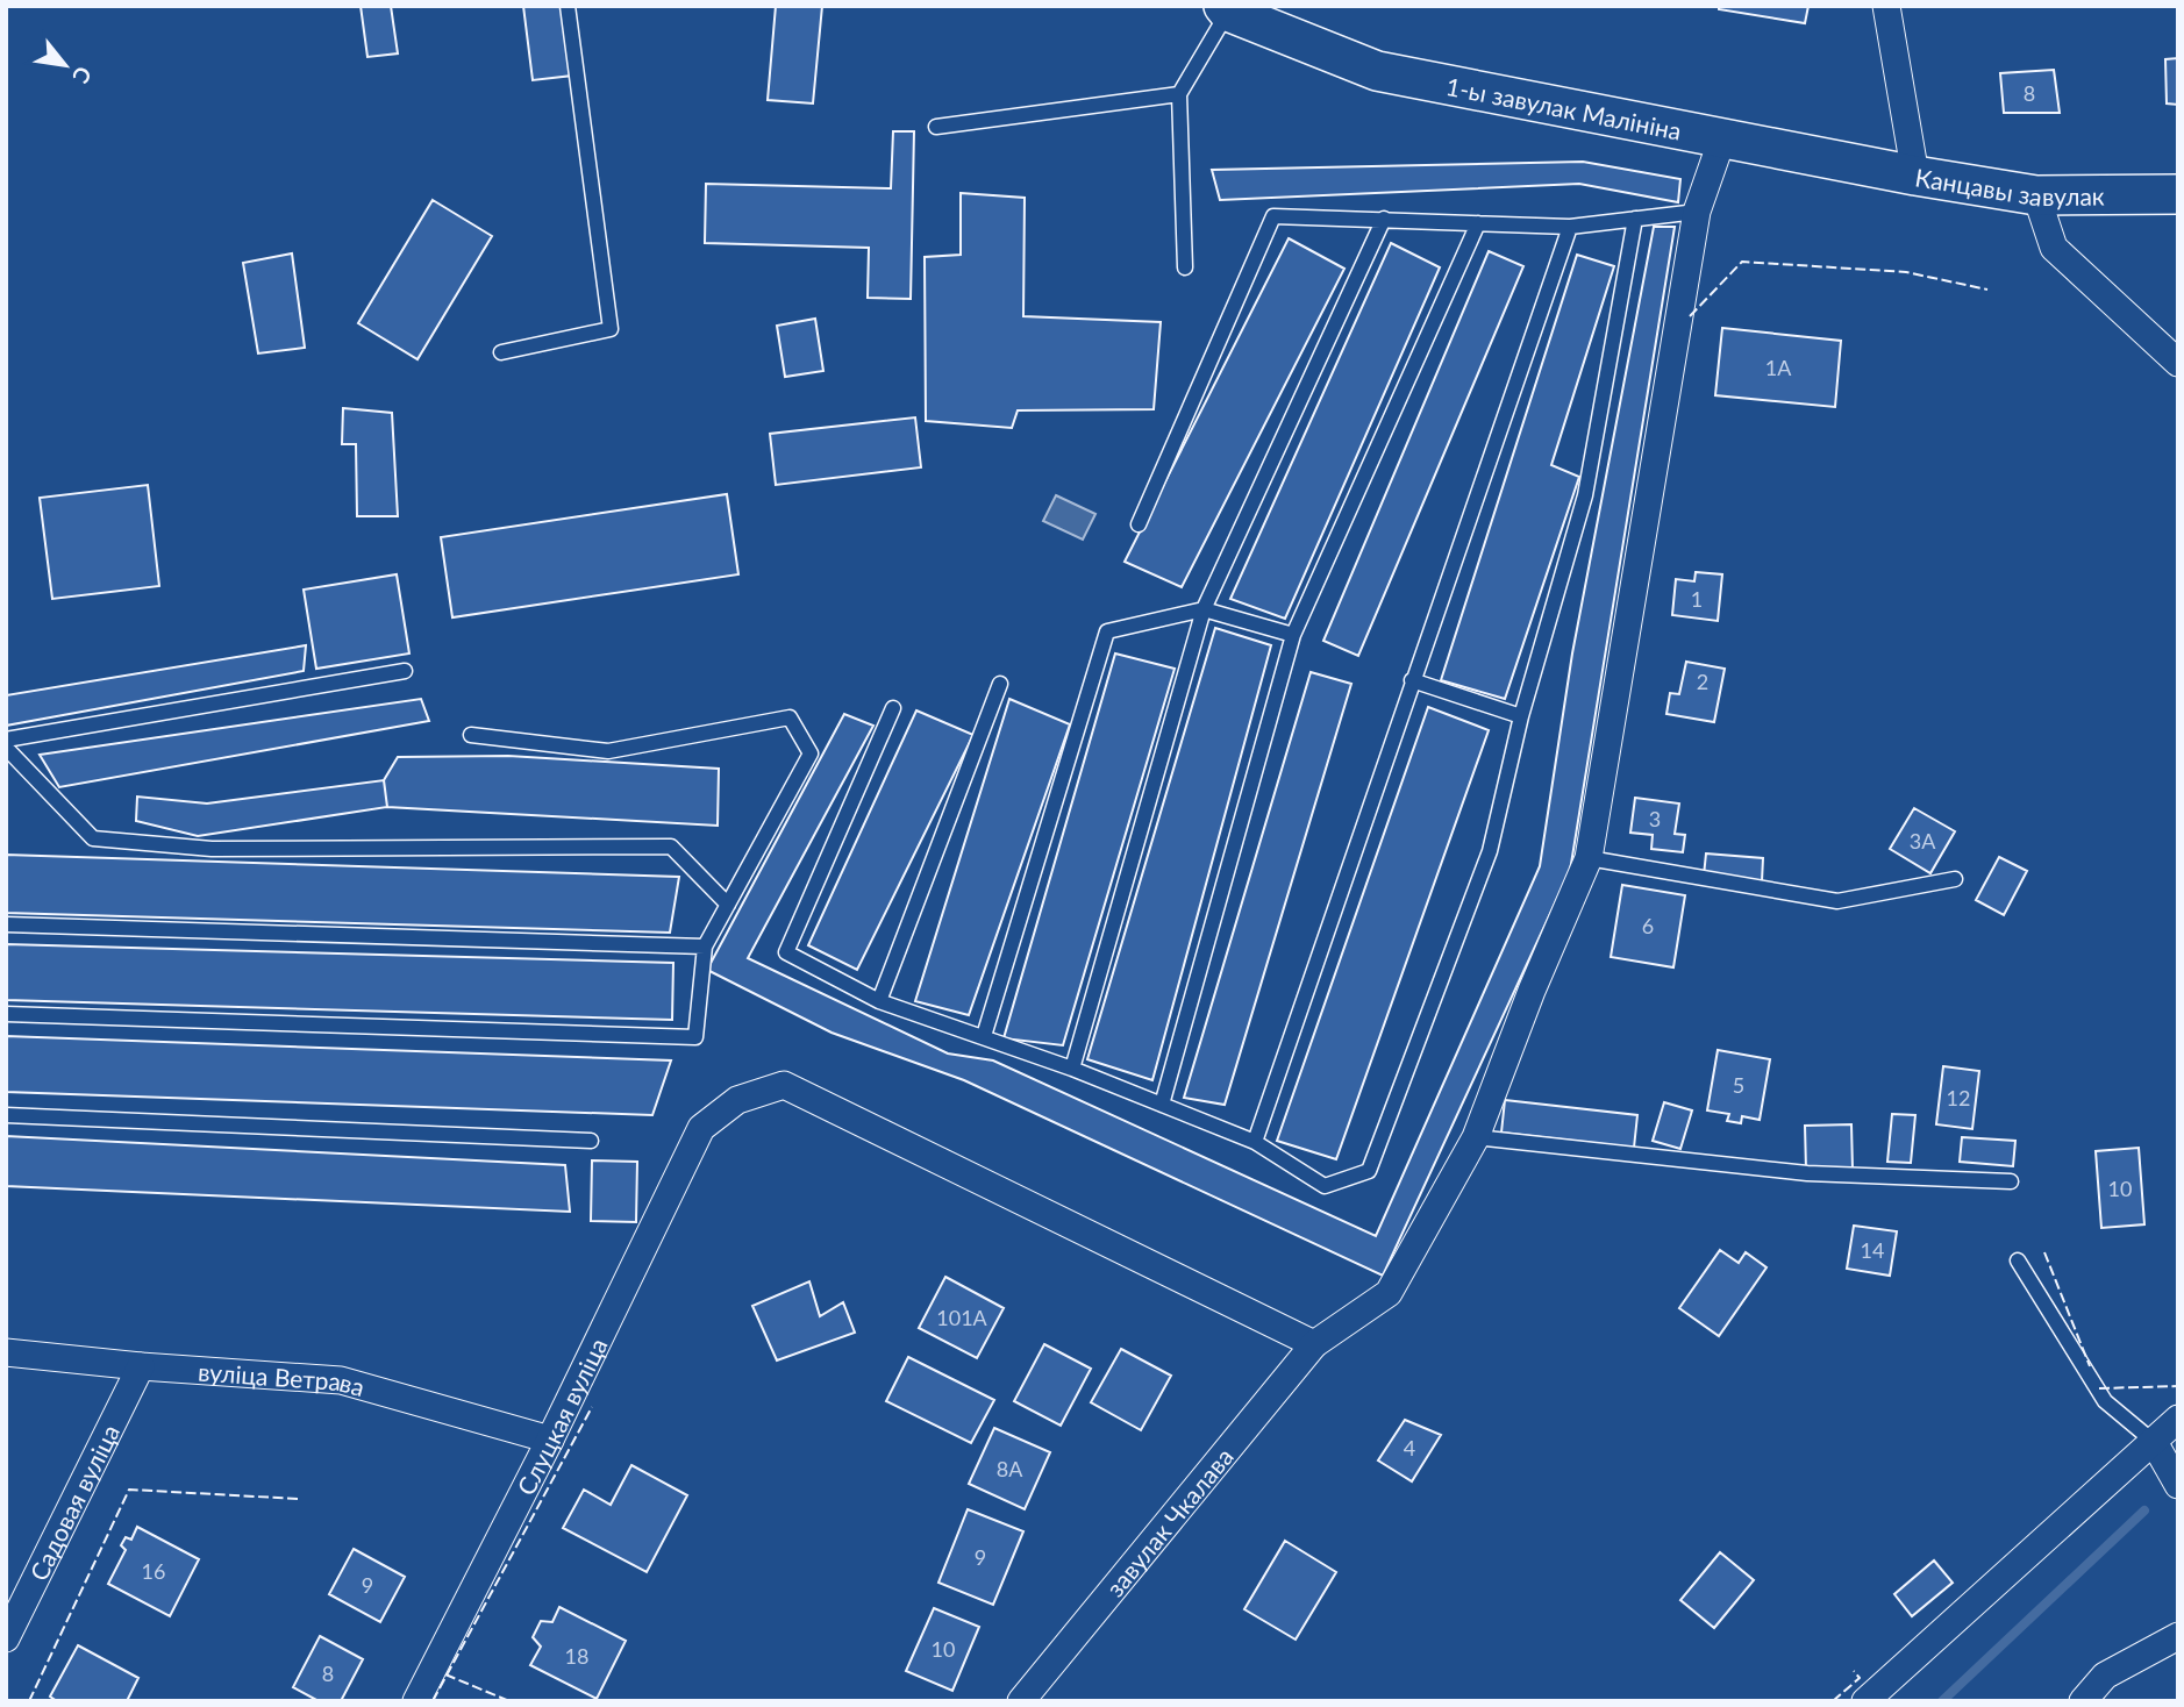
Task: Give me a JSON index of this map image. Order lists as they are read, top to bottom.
{
  "streets": {
    "street": [
      "1-ы завулак Малініна",
      "Канцавы завулак",
      "вуліца Ветрава",
      "Слуцкая вуліца",
      "Садовая вуліца",
      "завулак Чкалава"
    ]
  },
  "crossings": [
    ["1-ы завулак Малініна", "Канцавы завулак"],
    ["1-ы завулак Малініна", "завулак Чкалава"],
    ["вуліца Ветрава", "Слуцкая вуліца"],
    ["вуліца Ветрава", "Садовая вуліца"],
    ["Слуцкая вуліца", "завулак Чкалава"]
  ],
  "house_numbers": [
    "8",
    "1А",
    "1",
    "2",
    "3",
    "3А",
    "6",
    "5",
    "12",
    "10",
    "14",
    "101А",
    "4",
    "8А",
    "9",
    "16",
    "9",
    "10",
    "18",
    "8"
  ],
  "north": "bottom right"
}
